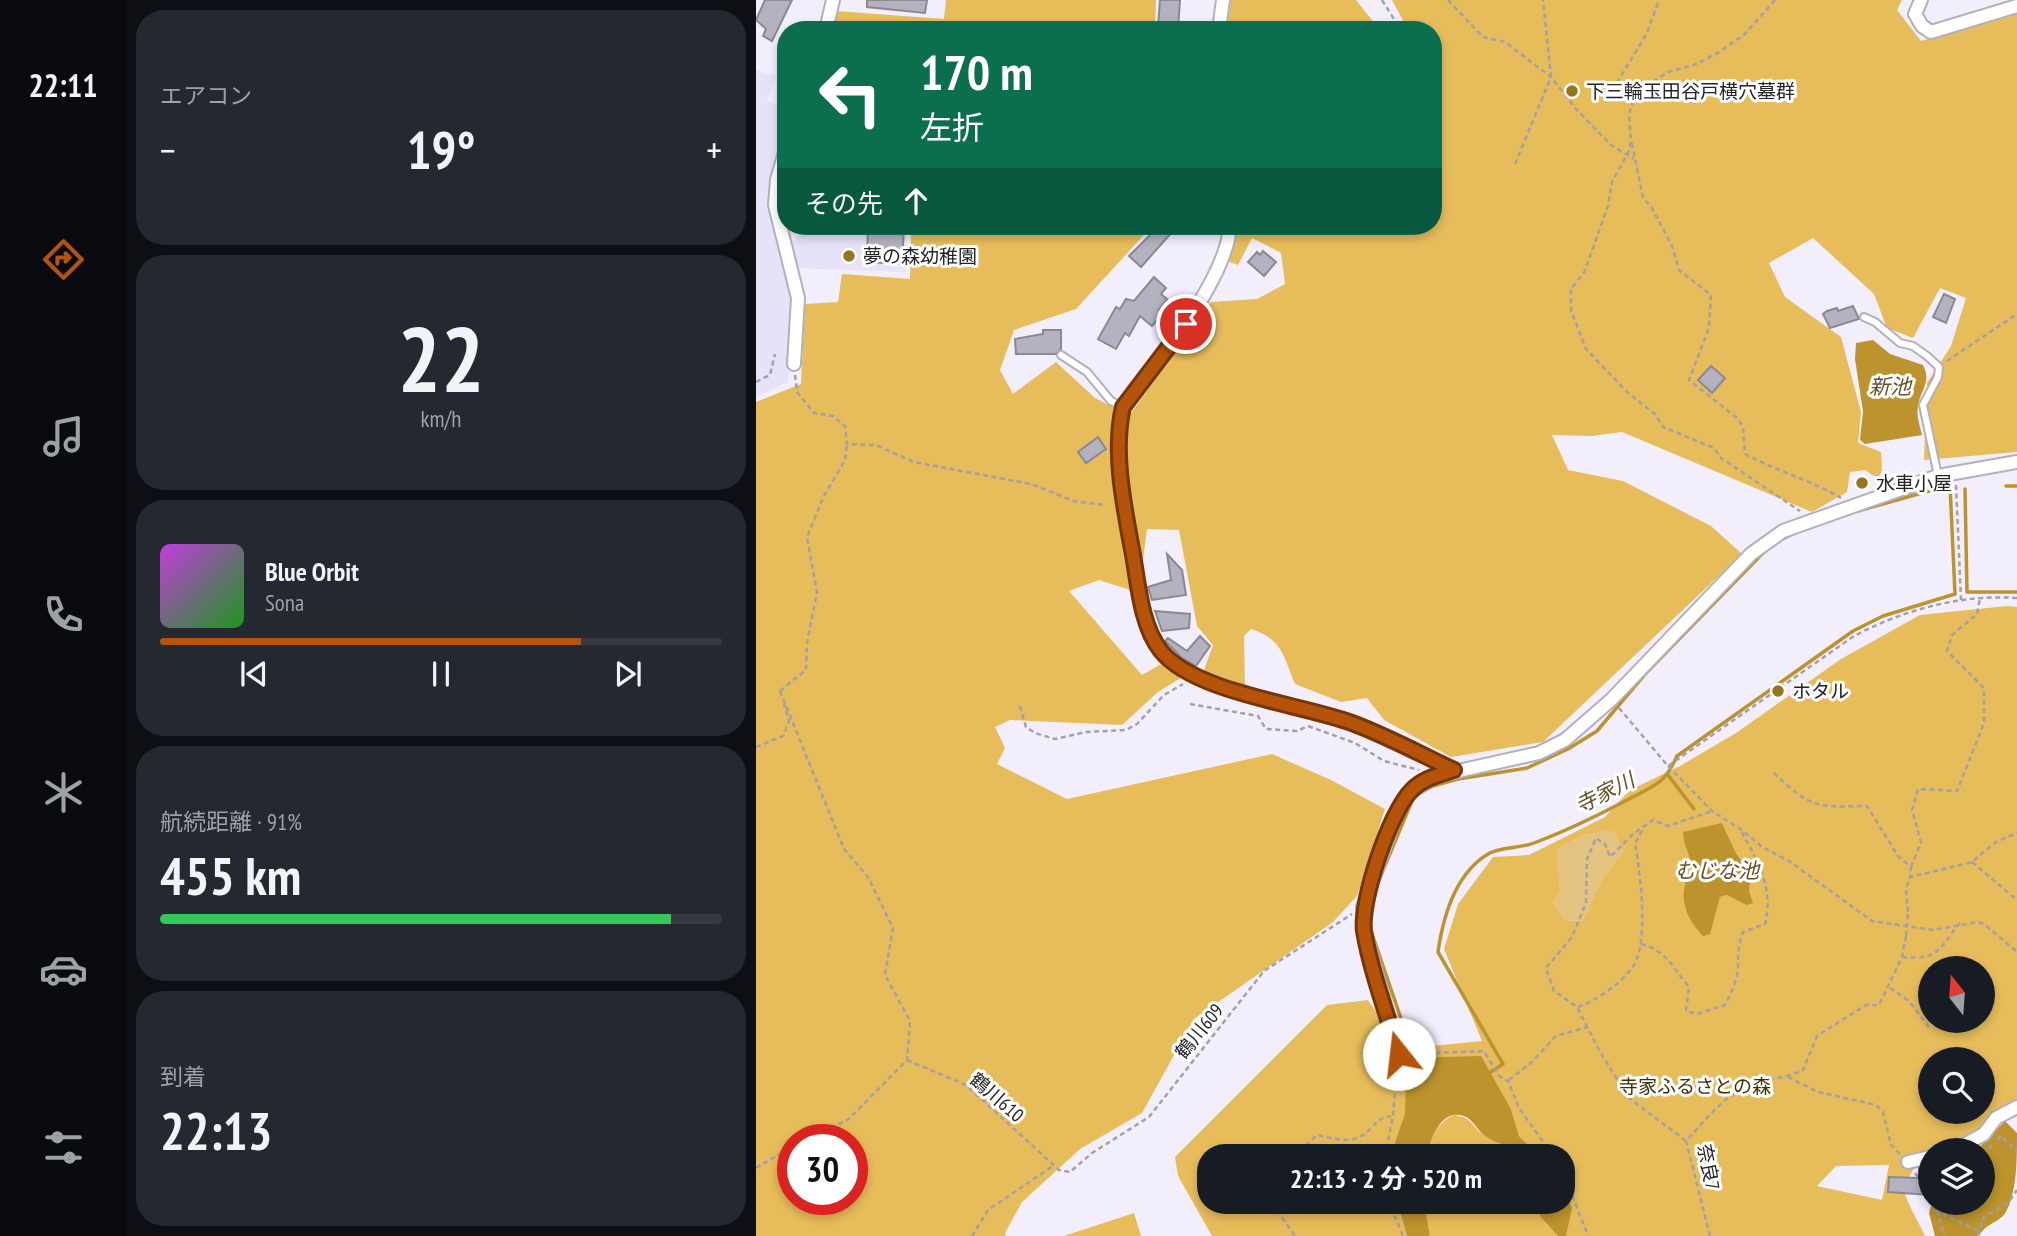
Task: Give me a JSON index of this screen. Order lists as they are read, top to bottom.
{
  "streets": {
    "path": ["鶴川609", "鶴川610", "奈良7"]
  },
  "crossings": [
    ["鶴川609", "鶴川610"]
  ],
  "water": ["新池", "寺家川", "むじな池"],
  "parks": ["寺家ふるさとの森"],
  "places": [
    "下三輪玉田谷戸横穴墓群",
    "夢の森幼稚園",
    "水車小屋",
    "ホタル"
  ],
  "north": "top",
  "page": {
    "tabs": "22:11",
    "tile": [
      "エアコン",
      ["22", "km/h"],
      ["航続距離 · 91%", "455 km"],
      ["到着", "22:13"]
    ],
    "turn": ["170 m", "左折"],
    "heat": ["−", "19°", "+"],
    "then": "その先",
    "song": ["Blue Orbit", "Sona"],
    "limit": "30",
    "trip": "22:13 · 2 分 · 520 m"
  }
}
